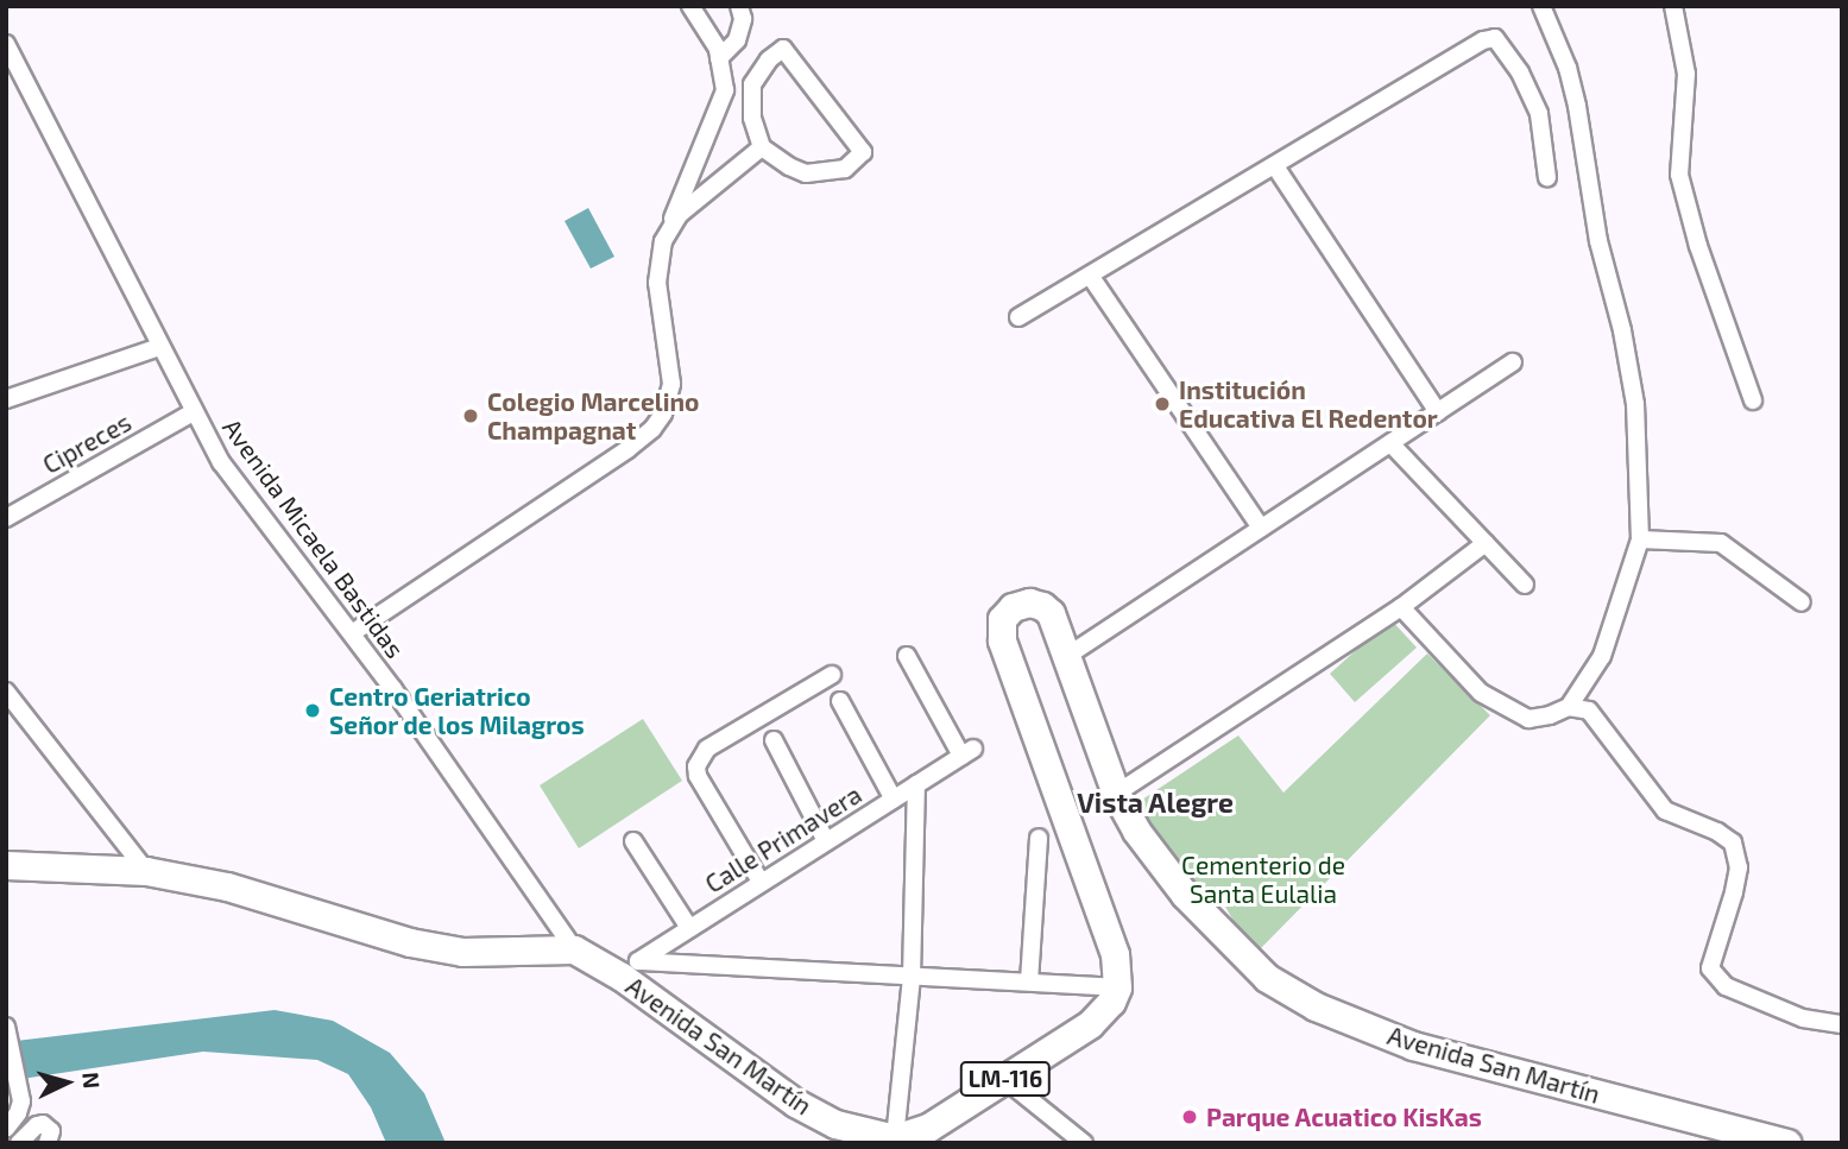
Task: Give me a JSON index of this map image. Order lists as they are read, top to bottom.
{
  "streets": {
    "main road": ["Avenida San Martín", "LM-116"],
    "street": ["Cipreces", "Avenida Micaela Bastidas", "Calle Primavera"]
  },
  "crossings": [
    ["Cipreces", "Avenida Micaela Bastidas"],
    ["Avenida Micaela Bastidas", "Avenida San Martín"],
    ["Calle Primavera", "Avenida San Martín"],
    ["Avenida San Martín", "LM-116"]
  ],
  "districts": ["Vista Alegre"],
  "parks": ["Cementerio de Santa Eulalia"],
  "places": [
    "Institución Educativa El Redentor",
    "Colegio Marcelino Champagnat",
    "Centro Geriatrico Señor de los Milagros",
    "Parque Acuatico KisKas"
  ],
  "north": "right"
}
